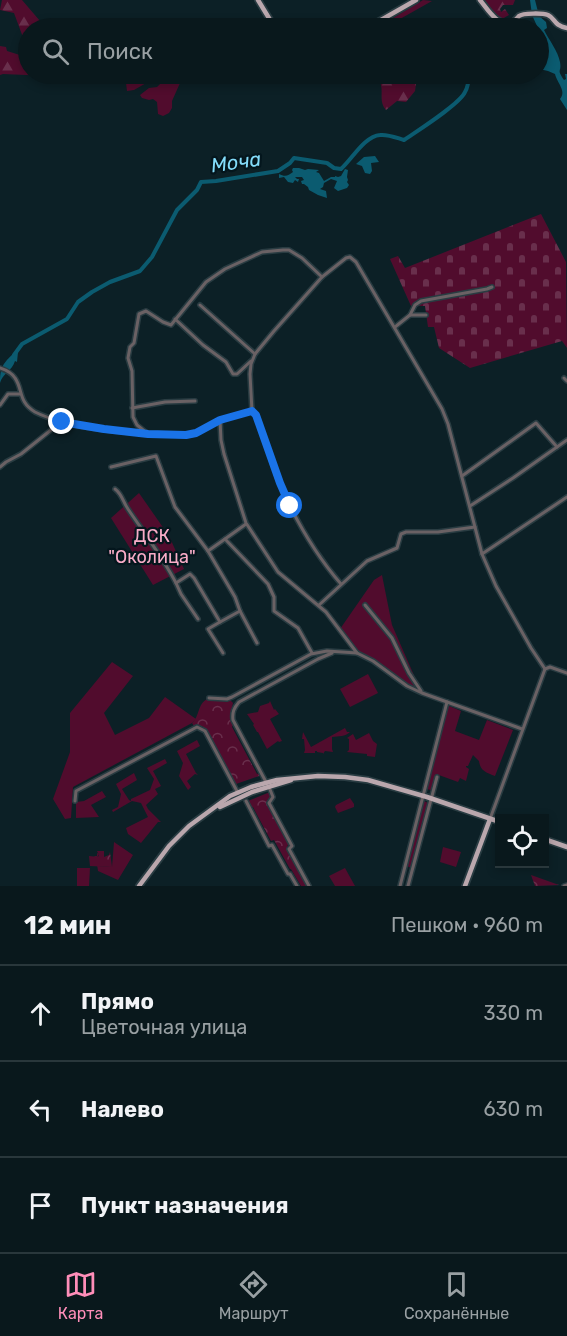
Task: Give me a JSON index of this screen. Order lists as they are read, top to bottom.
{
  "water": ["Моча"],
  "parks": ["ДСК \"Околица\""],
  "page": {
    "search": "Поиск",
    "heading": ["12 мин", "Пешком · 960 m"],
    "list": [
      ["Прямо", "Цветочная улица", "330 m"],
      ["Налево", "630 m"],
      "Пункт назначения"
    ],
    "nav": ["Карта", "Маршрут", "Сохранённые"]
  }
}
